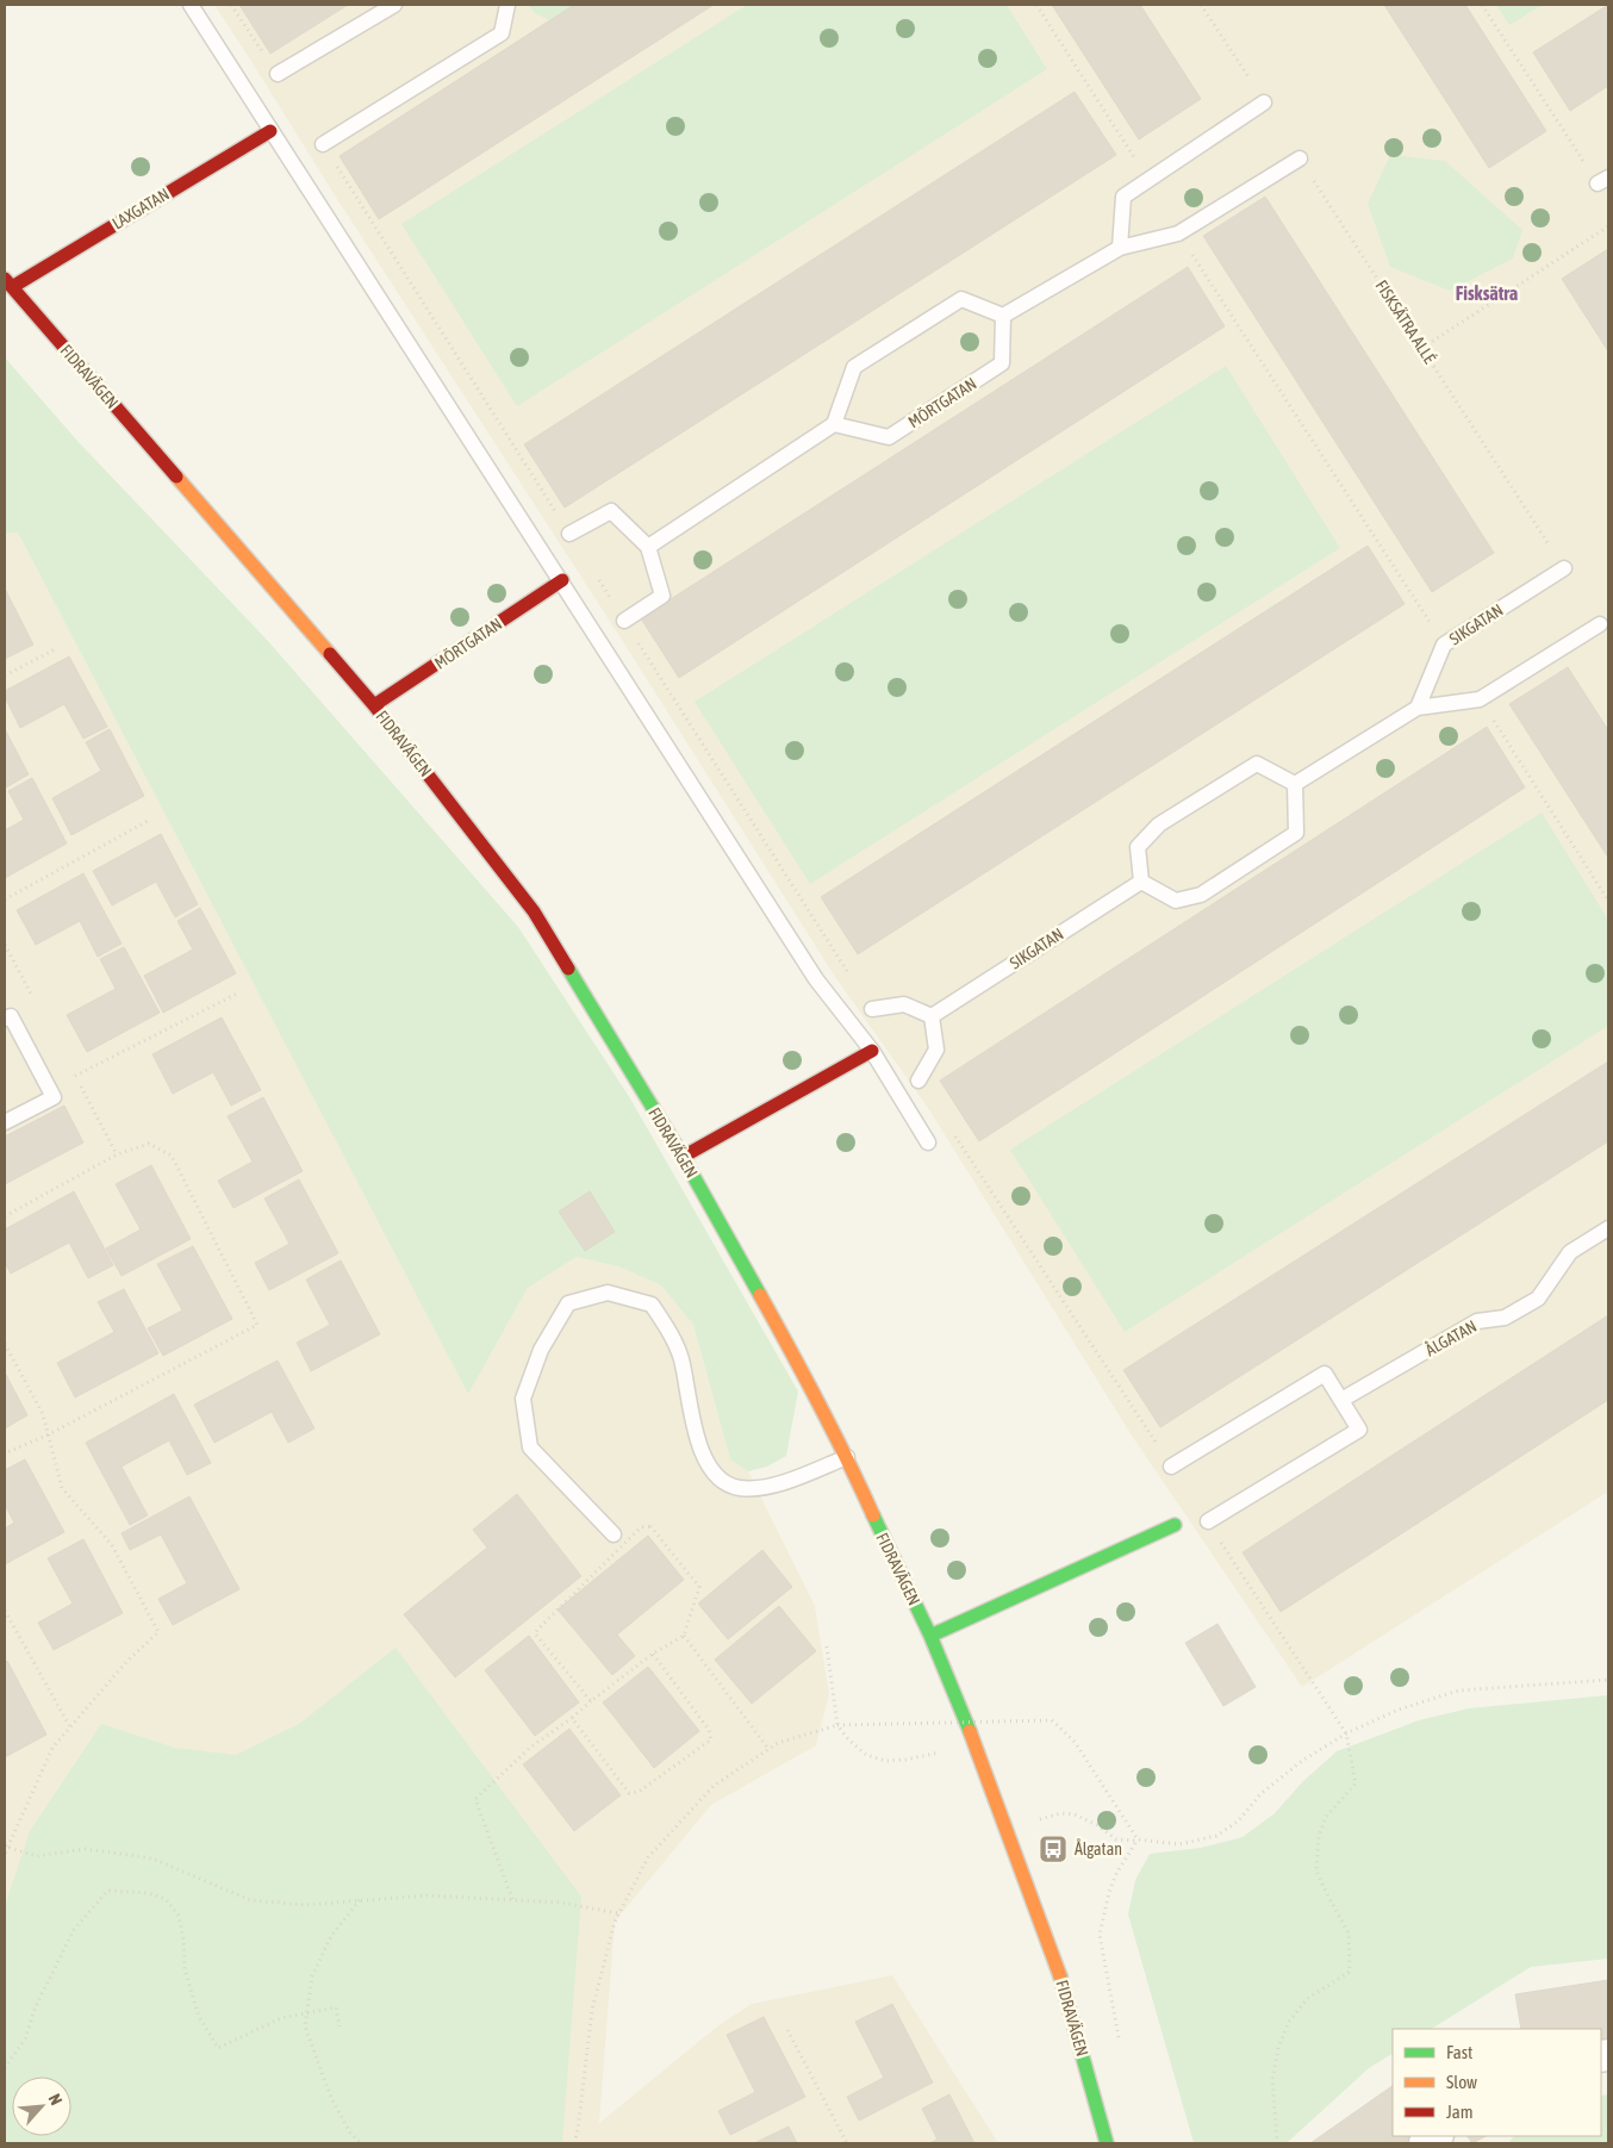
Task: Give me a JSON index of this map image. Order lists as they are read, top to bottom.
{
  "streets": {
    "street": ["LAXGATAN", "FIDRAVÄGEN", "MÖRTGATAN"],
    "lane": ["SIKGATAN", "ÅLGATAN"],
    "path": ["FISKSÄTRA ALLÉ"]
  },
  "crossings": [
    ["LAXGATAN", "FIDRAVÄGEN"],
    ["FISKSÄTRA ALLÉ", "SIKGATAN"],
    ["FIDRAVÄGEN", "MÖRTGATAN"]
  ],
  "districts": ["Fisksätra"],
  "places": {
    "bus stop": ["Ålgatan"]
  },
  "legend": ["Fast", "Slow", "Jam"],
  "north": "top right"
}
